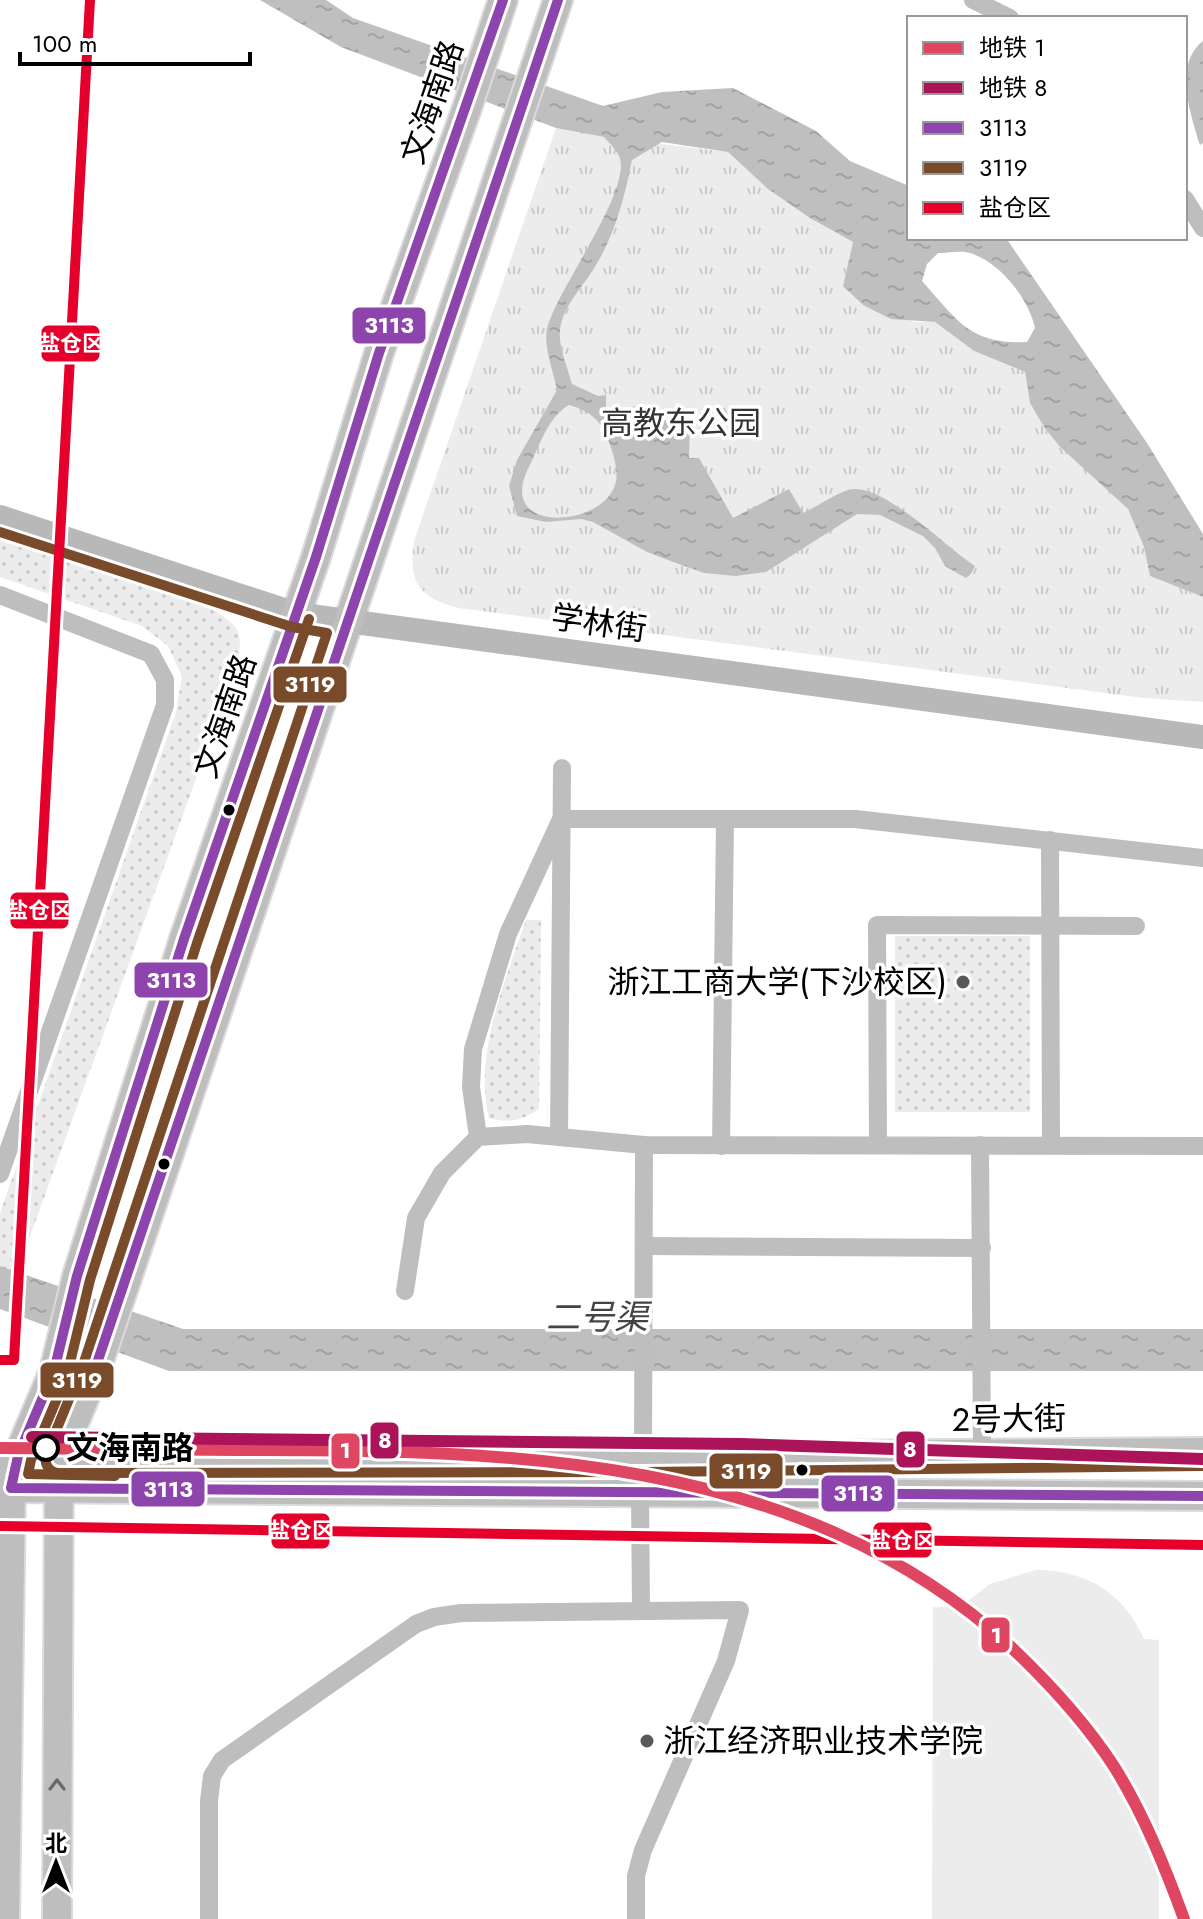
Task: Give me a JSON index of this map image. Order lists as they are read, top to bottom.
{
  "streets": {
    "main road": ["文海南路", "学林街", "2号大街"]
  },
  "crossings": [
    ["文海南路", "学林街"],
    ["文海南路", "2号大街"]
  ],
  "water": ["二号渠"],
  "parks": ["高教东公园"],
  "places": ["浙江工商大学(下沙校区)", "文海南路", "浙江经济职业技术学院"],
  "lines": [
    "transit line 3113",
    "transit line 盐仓区",
    "transit line 3119",
    "metro line 8",
    "metro line 1"
  ],
  "legend": [
    "地铁 1",
    "地铁 8",
    "3113",
    "3119",
    "盐仓区"
  ],
  "scale_bar": "100 m",
  "north": "top"
}
